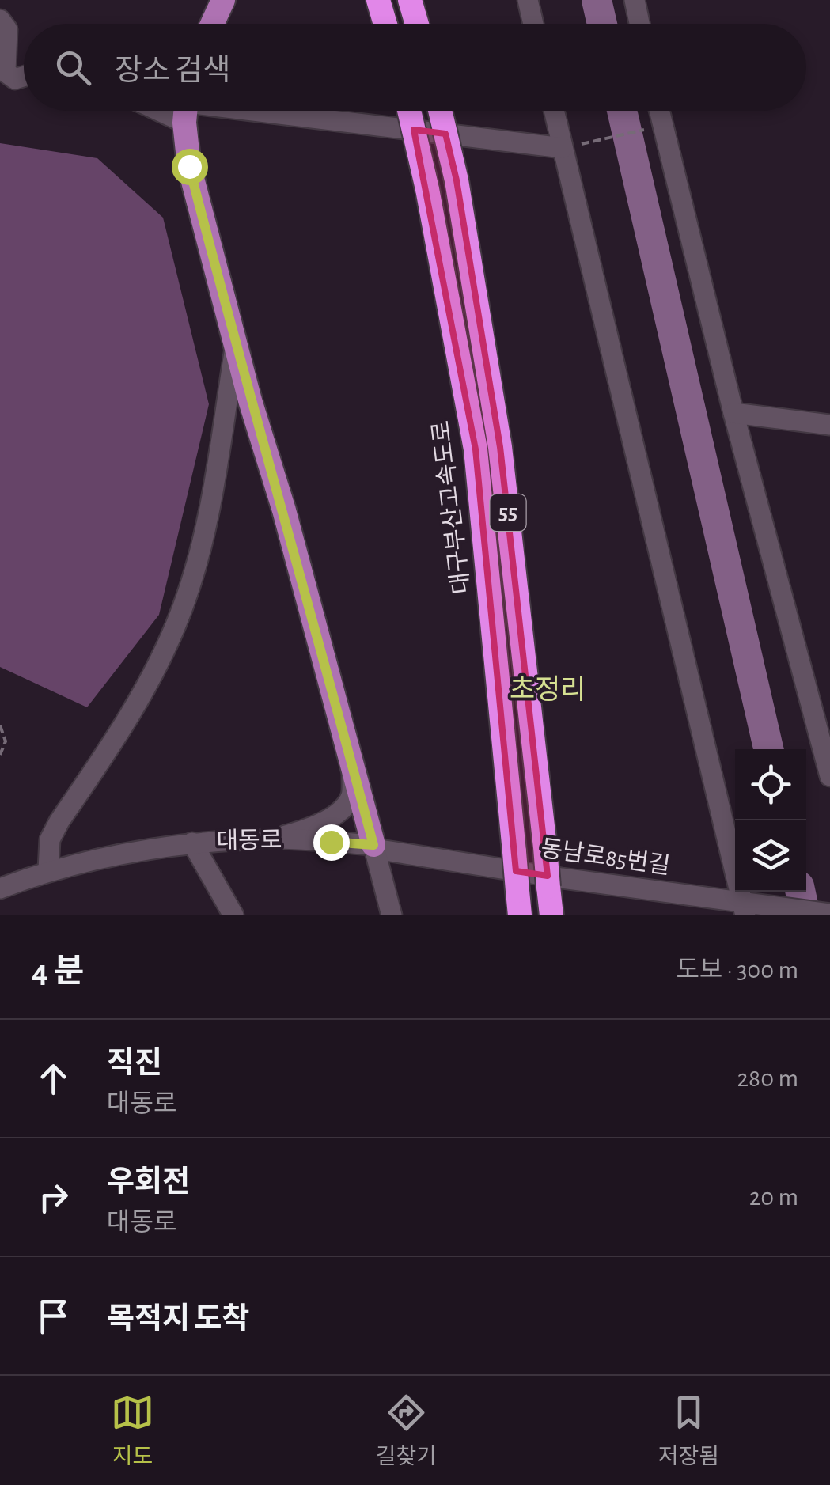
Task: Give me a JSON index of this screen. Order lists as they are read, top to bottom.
{
  "streets": {
    "highway": ["대구부산고속도로", "55"],
    "street": ["대동로", "동남로85번길"]
  },
  "crossings": [
    ["대동로", "동남로85번길"]
  ],
  "districts": ["초정리"],
  "page": {
    "search": "장소 검색",
    "heading": ["4 분", "도보 · 300 m"],
    "list": [
      ["직진", "대동로", "280 m"],
      ["우회전", "대동로", "20 m"],
      "목적지 도착"
    ],
    "nav": ["지도", "길찾기", "저장됨"]
  }
}
